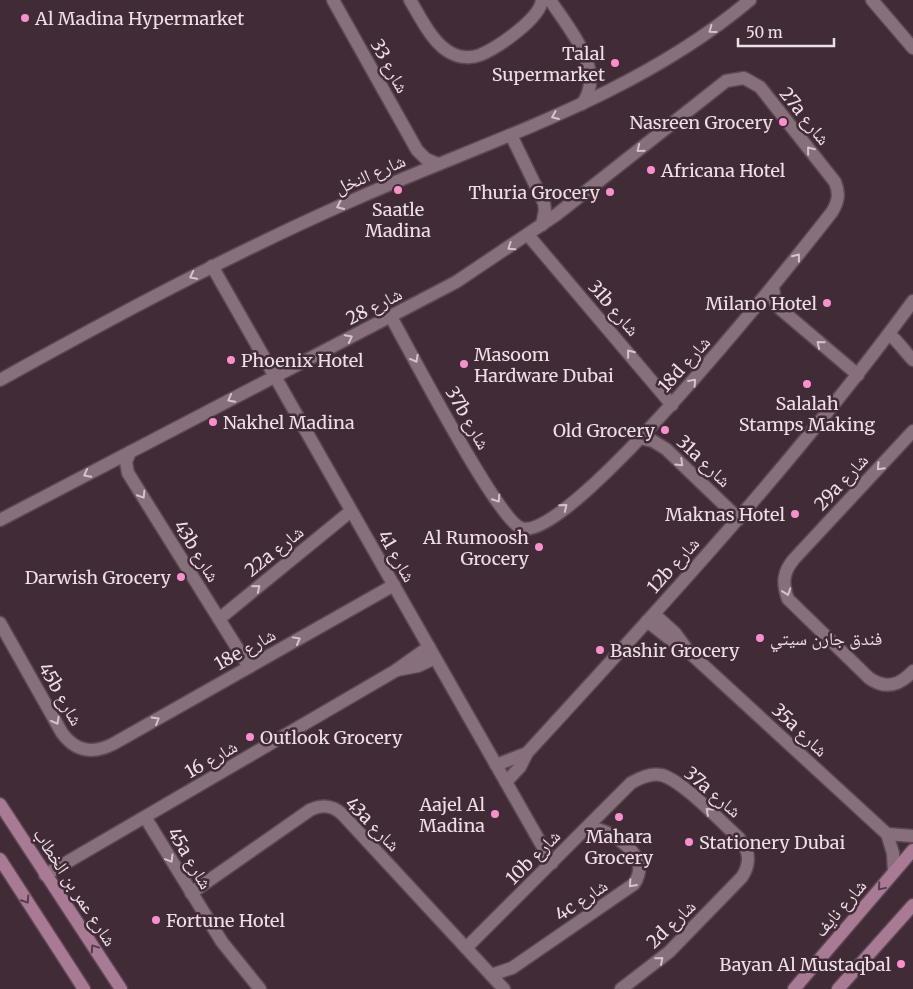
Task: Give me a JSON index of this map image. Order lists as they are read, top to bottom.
{
  "streets": {
    "main road": ["شارع عمر بن الخطاب", "شارع نايف"],
    "street": [
      "شارع 33",
      "27a شارع",
      "شارع النخل",
      "شارع 28",
      "31b شارع",
      "18d شارع",
      "37b شارع",
      "31a شارع",
      "29a شارع",
      "43b شارع",
      "22a شارع",
      "شارع 41",
      "12b شارع",
      "18e شارع",
      "45b شارع",
      "35a شارع",
      "شارع 16",
      "37a شارع",
      "43a شارع",
      "10b شارع",
      "45a شارع",
      "4c شارع",
      "2d شارع"
    ]
  },
  "crossings": [
    ["شارع 33", "شارع النخل"],
    ["27a شارع", "شارع 28"],
    ["27a شارع", "18d شارع"],
    ["شارع النخل", "شارع 41"],
    ["شارع 28", "31b شارع"],
    ["شارع 28", "37b شارع"],
    ["شارع 28", "43b شارع"],
    ["شارع 28", "شارع 41"],
    ["31b شارع", "18d شارع"],
    ["18d شارع", "37b شارع"],
    ["18d شارع", "31a شارع"],
    ["31a شارع", "12b شارع"],
    ["43b شارع", "22a شارع"],
    ["43b شارع", "18e شارع"],
    ["22a شارع", "شارع 41"],
    ["شارع 41", "12b شارع"],
    ["شارع 41", "18e شارع"],
    ["شارع 41", "شارع 16"],
    ["شارع 41", "10b شارع"],
    ["12b شارع", "35a شارع"],
    ["18e شارع", "45b شارع"],
    ["شارع 16", "45a شارع"],
    ["شارع 16", "شارع عمر بن الخطاب"],
    ["37a شارع", "10b شارع"],
    ["37a شارع", "2d شارع"],
    ["43a شارع", "10b شارع"],
    ["43a شارع", "45a شارع"],
    ["43a شارع", "4c شارع"]
  ],
  "one_way": [
    "27a شارع",
    "شارع النخل",
    "31b شارع",
    "18d شارع",
    "37b شارع",
    "31a شارع",
    "43b شارع",
    "22a شارع",
    "18e شارع",
    "45b شارع",
    "45a شارع",
    "2d شارع"
  ],
  "places": [
    "Al Madina Hypermarket",
    "Talal Supermarket",
    "Nasreen Grocery",
    "Africana Hotel",
    "Saatle Madina",
    "Thuria Grocery",
    "Milano Hotel",
    "Phoenix Hotel",
    "Masoom Hardware Dubai",
    "Salalah Stamps Making",
    "Nakhel Madina",
    "Old Grocery",
    "Maknas Hotel",
    "Al Rumoosh Grocery",
    "Darwish Grocery",
    "فندق جارن سيتي",
    "Bashir Grocery",
    "Outlook Grocery",
    "Aajel Al Madina",
    "Mahara Grocery",
    "Stationery Dubai",
    "Fortune Hotel",
    "Bayan Al Mustaqbal"
  ],
  "scale_bar": "50 m"
}
